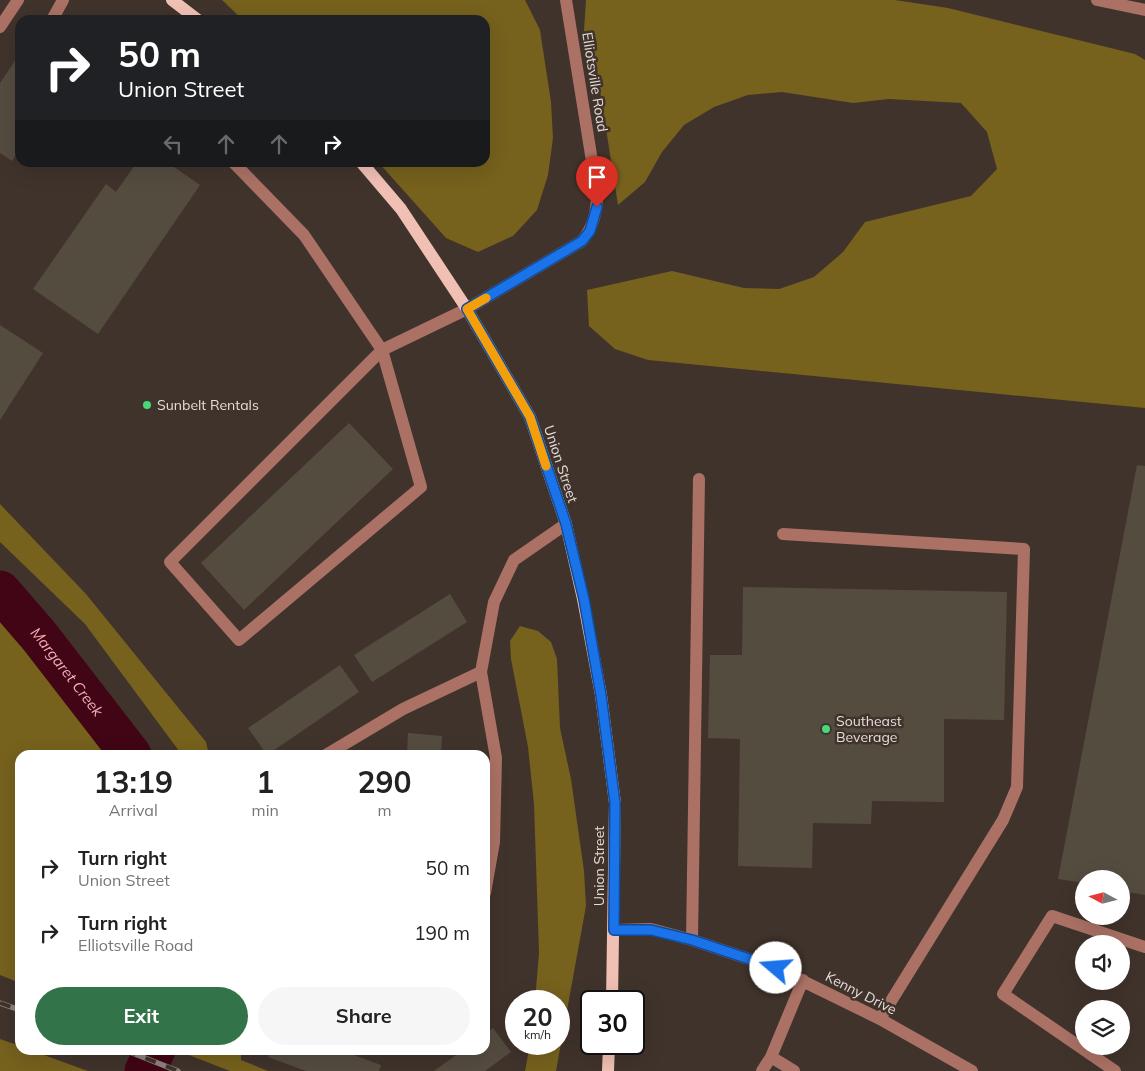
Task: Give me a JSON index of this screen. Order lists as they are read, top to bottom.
{
  "streets": {
    "main road": ["Union Street"],
    "street": ["Elliotsville Road", "Kenny Drive"]
  },
  "crossings": [
    ["Elliotsville Road", "Union Street"],
    ["Union Street", "Kenny Drive"]
  ],
  "water": ["Margaret Creek"],
  "places": ["Sunbelt Rentals", "Southeast Beverage"],
  "north": "left",
  "page": {
    "turn": ["50 m", "Union Street"],
    "eta": [
      "13:19",
      "Arrival",
      "1",
      "min",
      "290",
      "m"
    ],
    "list": [
      {
        "name": "Turn right",
        "note": "Union Street",
        "value": "50 m"
      },
      {
        "name": "Turn right",
        "note": "Elliotsville Road",
        "value": "190 m"
      }
    ],
    "buttons": ["Exit", "Share"],
    "speed": "20 km/h",
    "limit": "30"
  }
}
